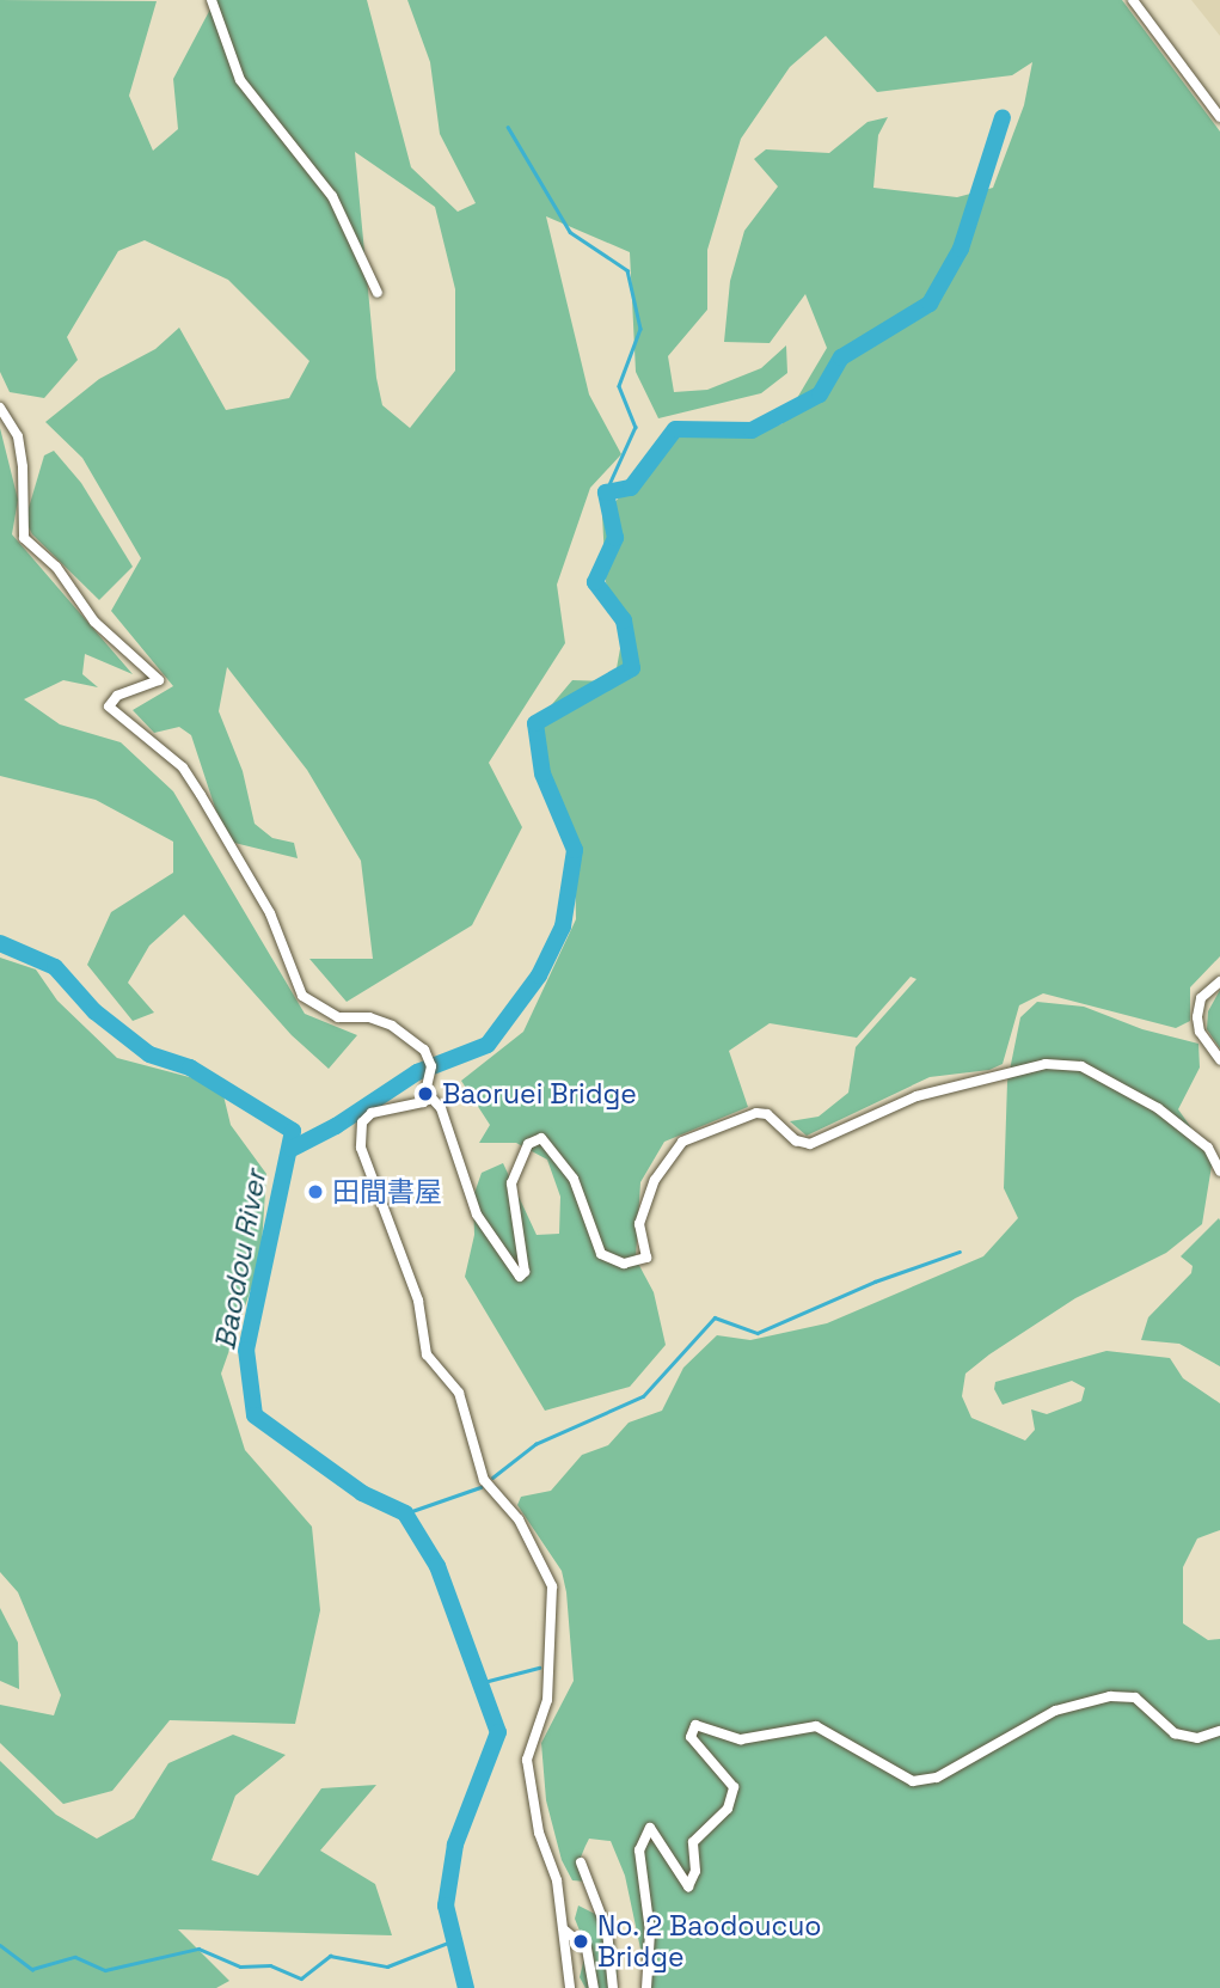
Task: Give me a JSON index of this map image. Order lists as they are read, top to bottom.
{
  "water": ["Baodou River"],
  "places": ["Baoruei Bridge", "田間書屋", "No. 2 Baodoucuo Bridge"]
}
